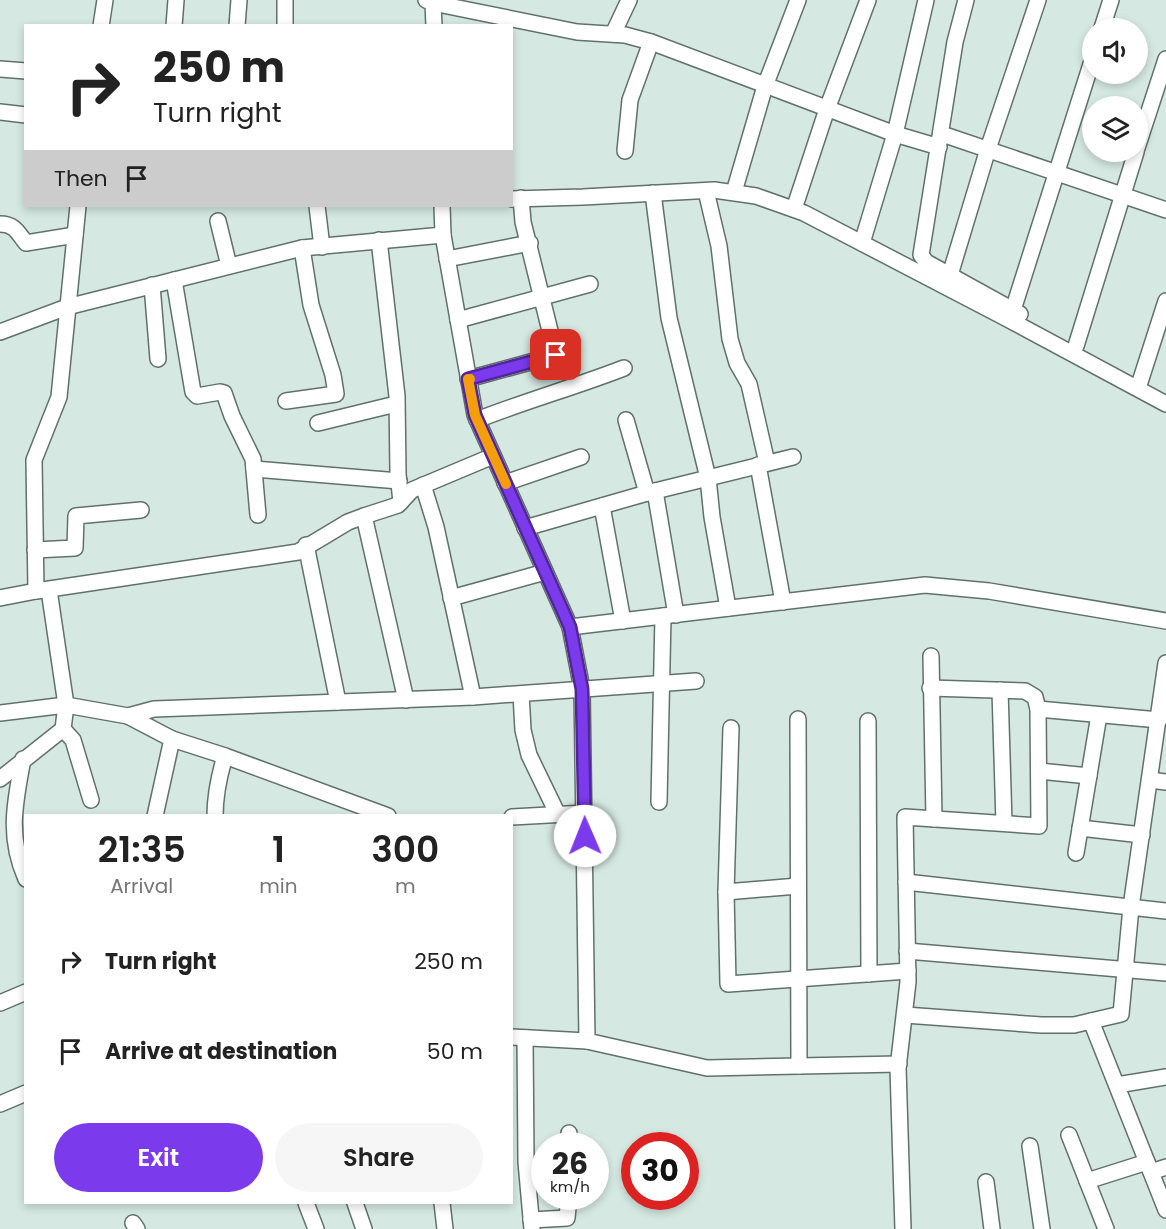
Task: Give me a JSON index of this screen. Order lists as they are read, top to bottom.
{
  "page": {
    "turn": ["250 m", "Turn right"],
    "then": "Then",
    "eta": [
      "21:35",
      "Arrival",
      "1",
      "min",
      "300",
      "m"
    ],
    "list": [
      {
        "name": "Turn right",
        "value": "250 m"
      },
      {
        "name": "Arrive at destination",
        "value": "50 m"
      }
    ],
    "buttons": ["Exit", "Share"],
    "speed": "26 km/h",
    "limit": "30"
  }
}
